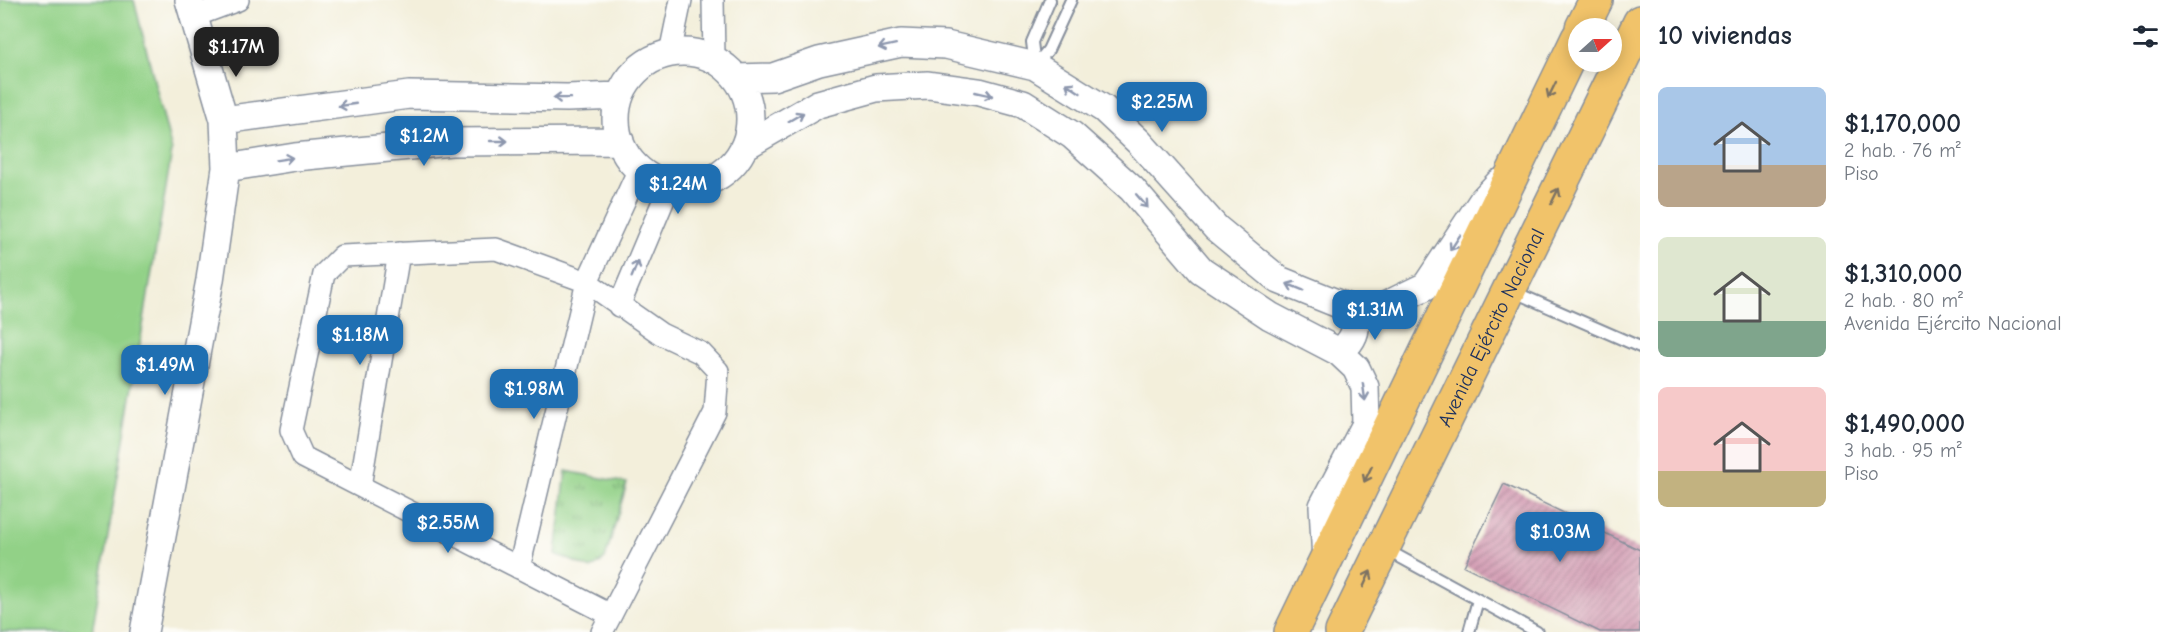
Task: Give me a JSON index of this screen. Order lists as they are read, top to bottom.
{
  "streets": {
    "main road": ["Avenida Ejército Nacional"]
  },
  "north": "right",
  "page": {
    "heading": "10 viviendas",
    "price": [
      "$1.17M",
      "$2.25M",
      "$1.2M",
      "$1.24M",
      "$1.31M",
      "$1.18M",
      "$1.49M",
      "$1.98M",
      "$2.55M",
      "$1.03M"
    ],
    "list": [
      {
        "name": "$1,170,000",
        "note": "2 hab. · 76 m² · Piso"
      },
      {
        "name": "$1,310,000",
        "note": "2 hab. · 80 m² · Avenida Ejército Nacional"
      },
      {
        "name": "$1,490,000",
        "note": "3 hab. · 95 m² · Piso"
      }
    ]
  }
}
